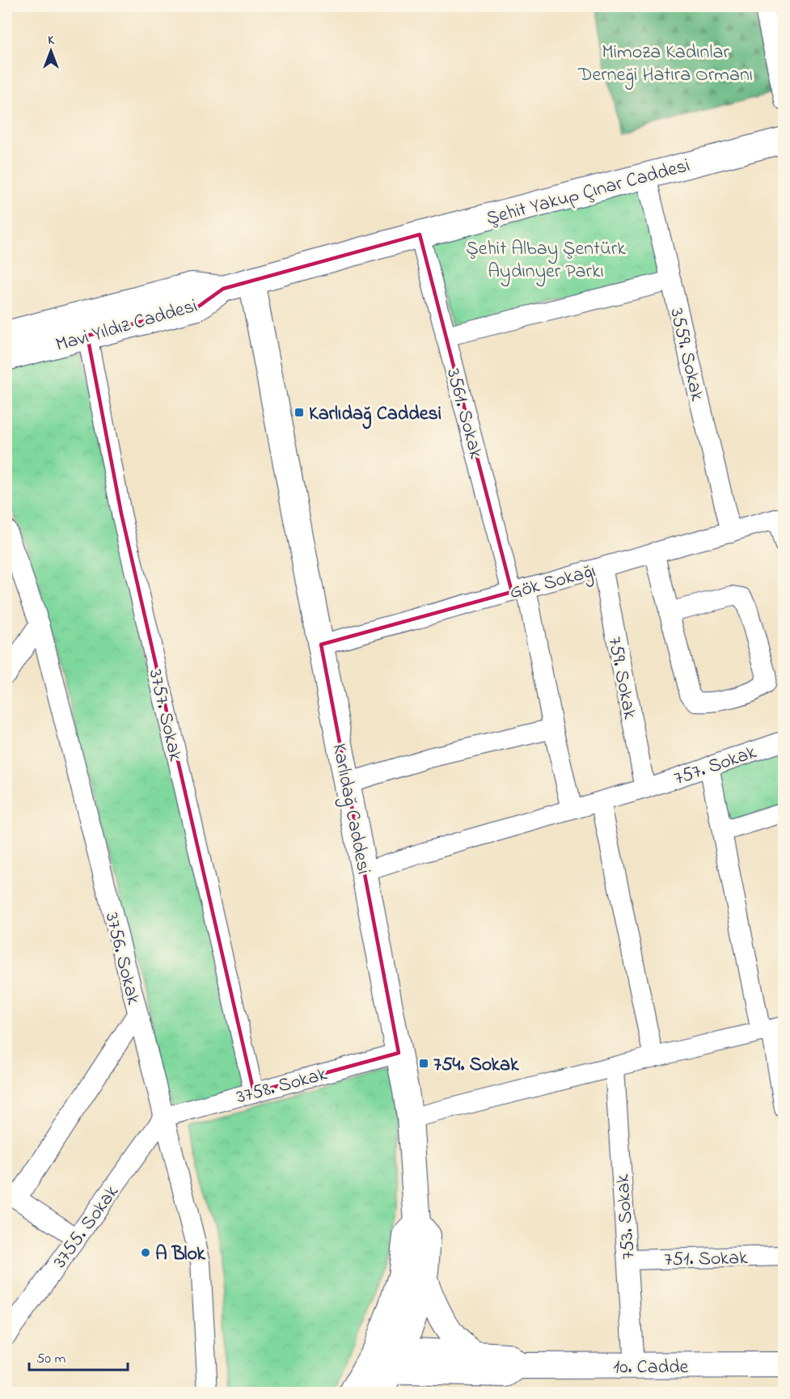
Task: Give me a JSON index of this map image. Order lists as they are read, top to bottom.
{
  "streets": {
    "main road": [
      "Şehit Yakup Çınar Caddesi",
      "Mavi Yıldız Caddesi",
      "Karlıdağ Caddesi",
      "10. Cadde"
    ],
    "street": [
      "3559. Sokak",
      "3561. Sokak",
      "Gök Sokağı",
      "759. Sokak",
      "3757. Sokak",
      "757. Sokak",
      "3756. Sokak",
      "3758. Sokak",
      "753. Sokak",
      "3755. Sokak",
      "751. Sokak"
    ]
  },
  "crossings": [
    ["Şehit Yakup Çınar Caddesi", "Mavi Yıldız Caddesi"],
    ["Şehit Yakup Çınar Caddesi", "3559. Sokak"],
    ["Şehit Yakup Çınar Caddesi", "3561. Sokak"],
    ["Şehit Yakup Çınar Caddesi", "Karlıdağ Caddesi"],
    ["Mavi Yıldız Caddesi", "3757. Sokak"],
    ["3559. Sokak", "Gök Sokağı"],
    ["3561. Sokak", "Gök Sokağı"],
    ["3561. Sokak", "757. Sokak"],
    ["Gök Sokağı", "759. Sokak"],
    ["Gök Sokağı", "Karlıdağ Caddesi"],
    ["759. Sokak", "757. Sokak"],
    ["3757. Sokak", "3758. Sokak"],
    ["757. Sokak", "Karlıdağ Caddesi"],
    ["Karlıdağ Caddesi", "3758. Sokak"],
    ["Karlıdağ Caddesi", "10. Cadde"],
    ["3756. Sokak", "3758. Sokak"],
    ["3756. Sokak", "3755. Sokak"],
    ["3758. Sokak", "3755. Sokak"],
    ["753. Sokak", "751. Sokak"],
    ["753. Sokak", "10. Cadde"]
  ],
  "parks": ["Mimoza Kadınlar Derneği Hatıra Ormanı", "Şehit Albay Şentürk Aydınyer Parkı"],
  "places": {
    "transit": ["Karlıdağ Caddesi", "754. Sokak"],
    "other": ["A Blok"]
  },
  "scale_bar": "50 m",
  "north": "top"
}
